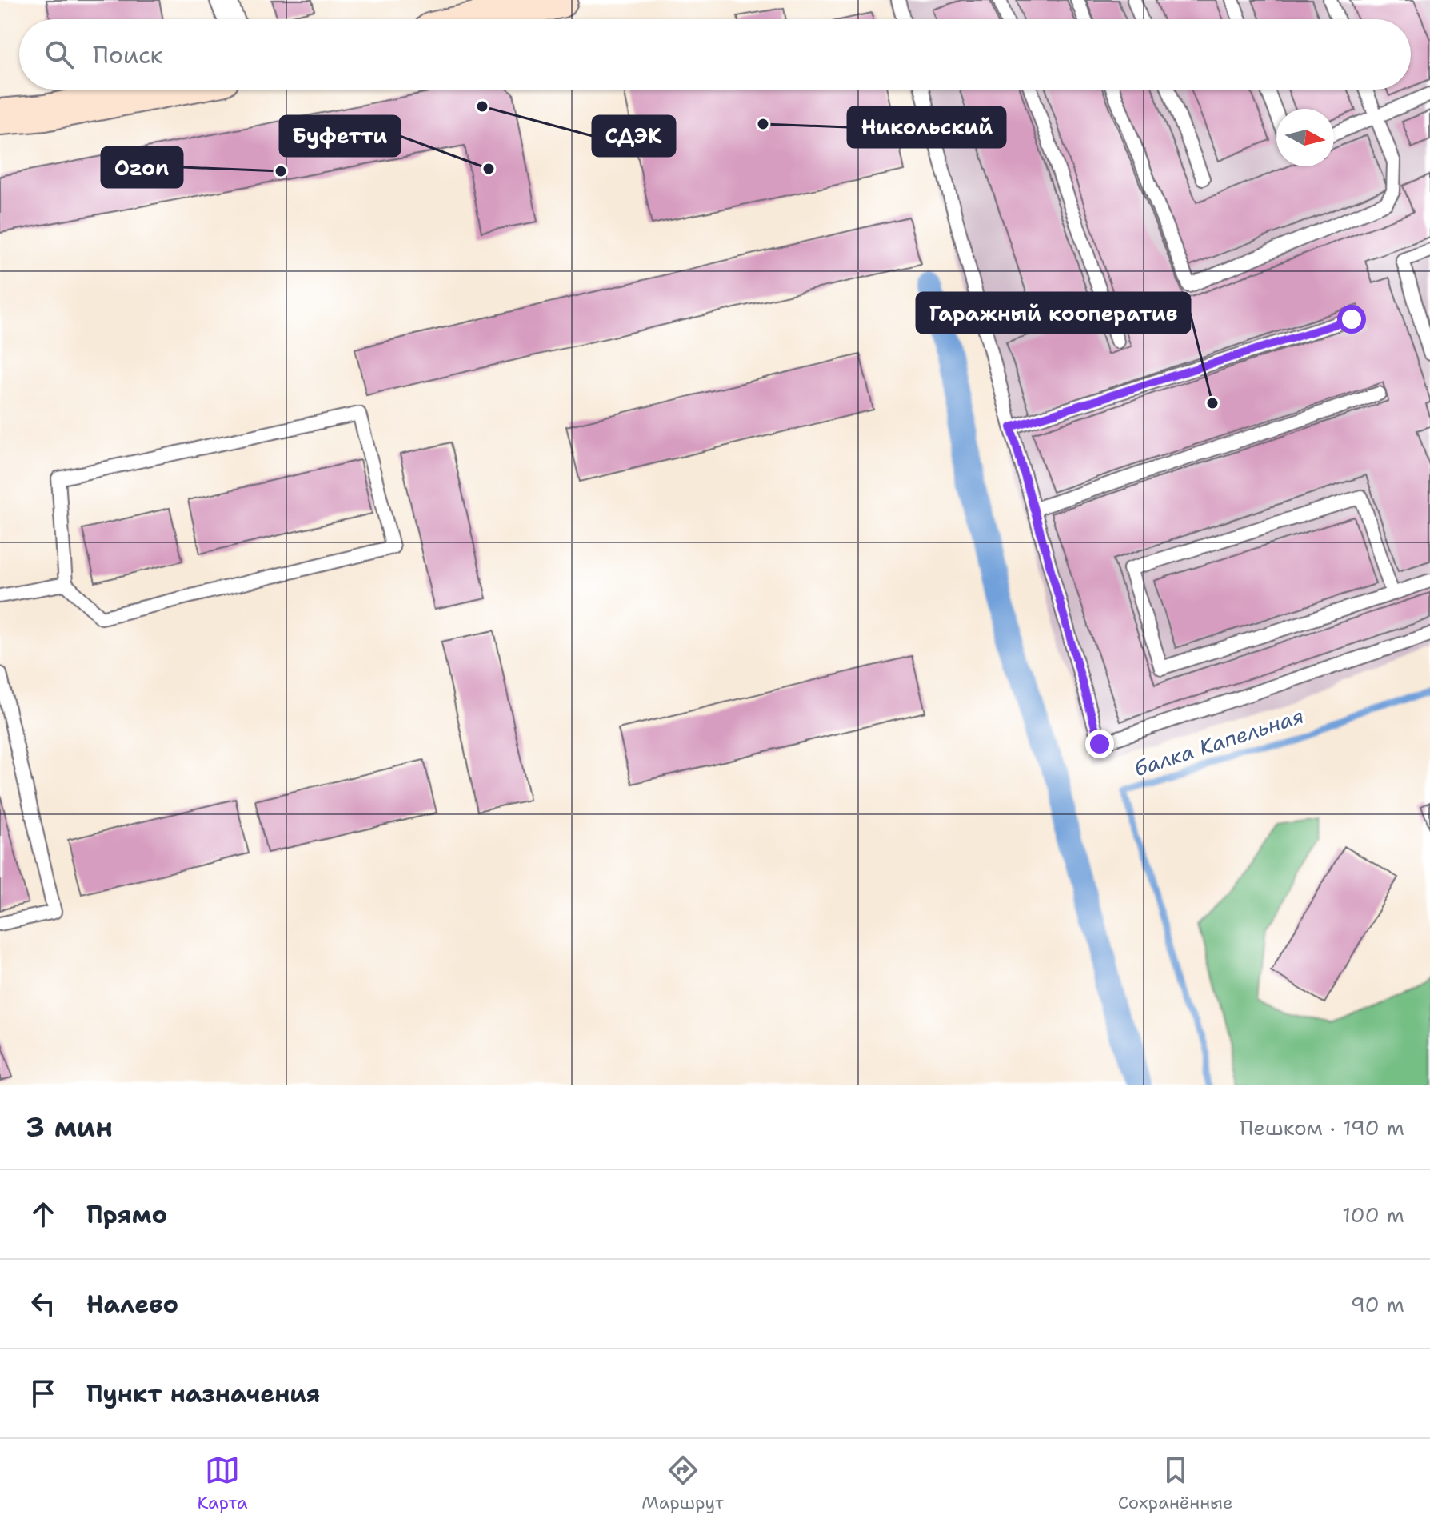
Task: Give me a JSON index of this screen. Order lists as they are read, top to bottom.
{
  "water": ["балка Капельная"],
  "places": [
    "СДЭК",
    "Никольский",
    "Буфетти",
    "Ozon",
    "Гаражный кооператив"
  ],
  "north": "right",
  "page": {
    "search": "Поиск",
    "heading": ["3 мин", "Пешком · 190 m"],
    "list": [
      ["Прямо", "100 m"],
      ["Налево", "90 m"],
      "Пункт назначения"
    ],
    "nav": ["Карта", "Маршрут", "Сохранённые"]
  }
}
